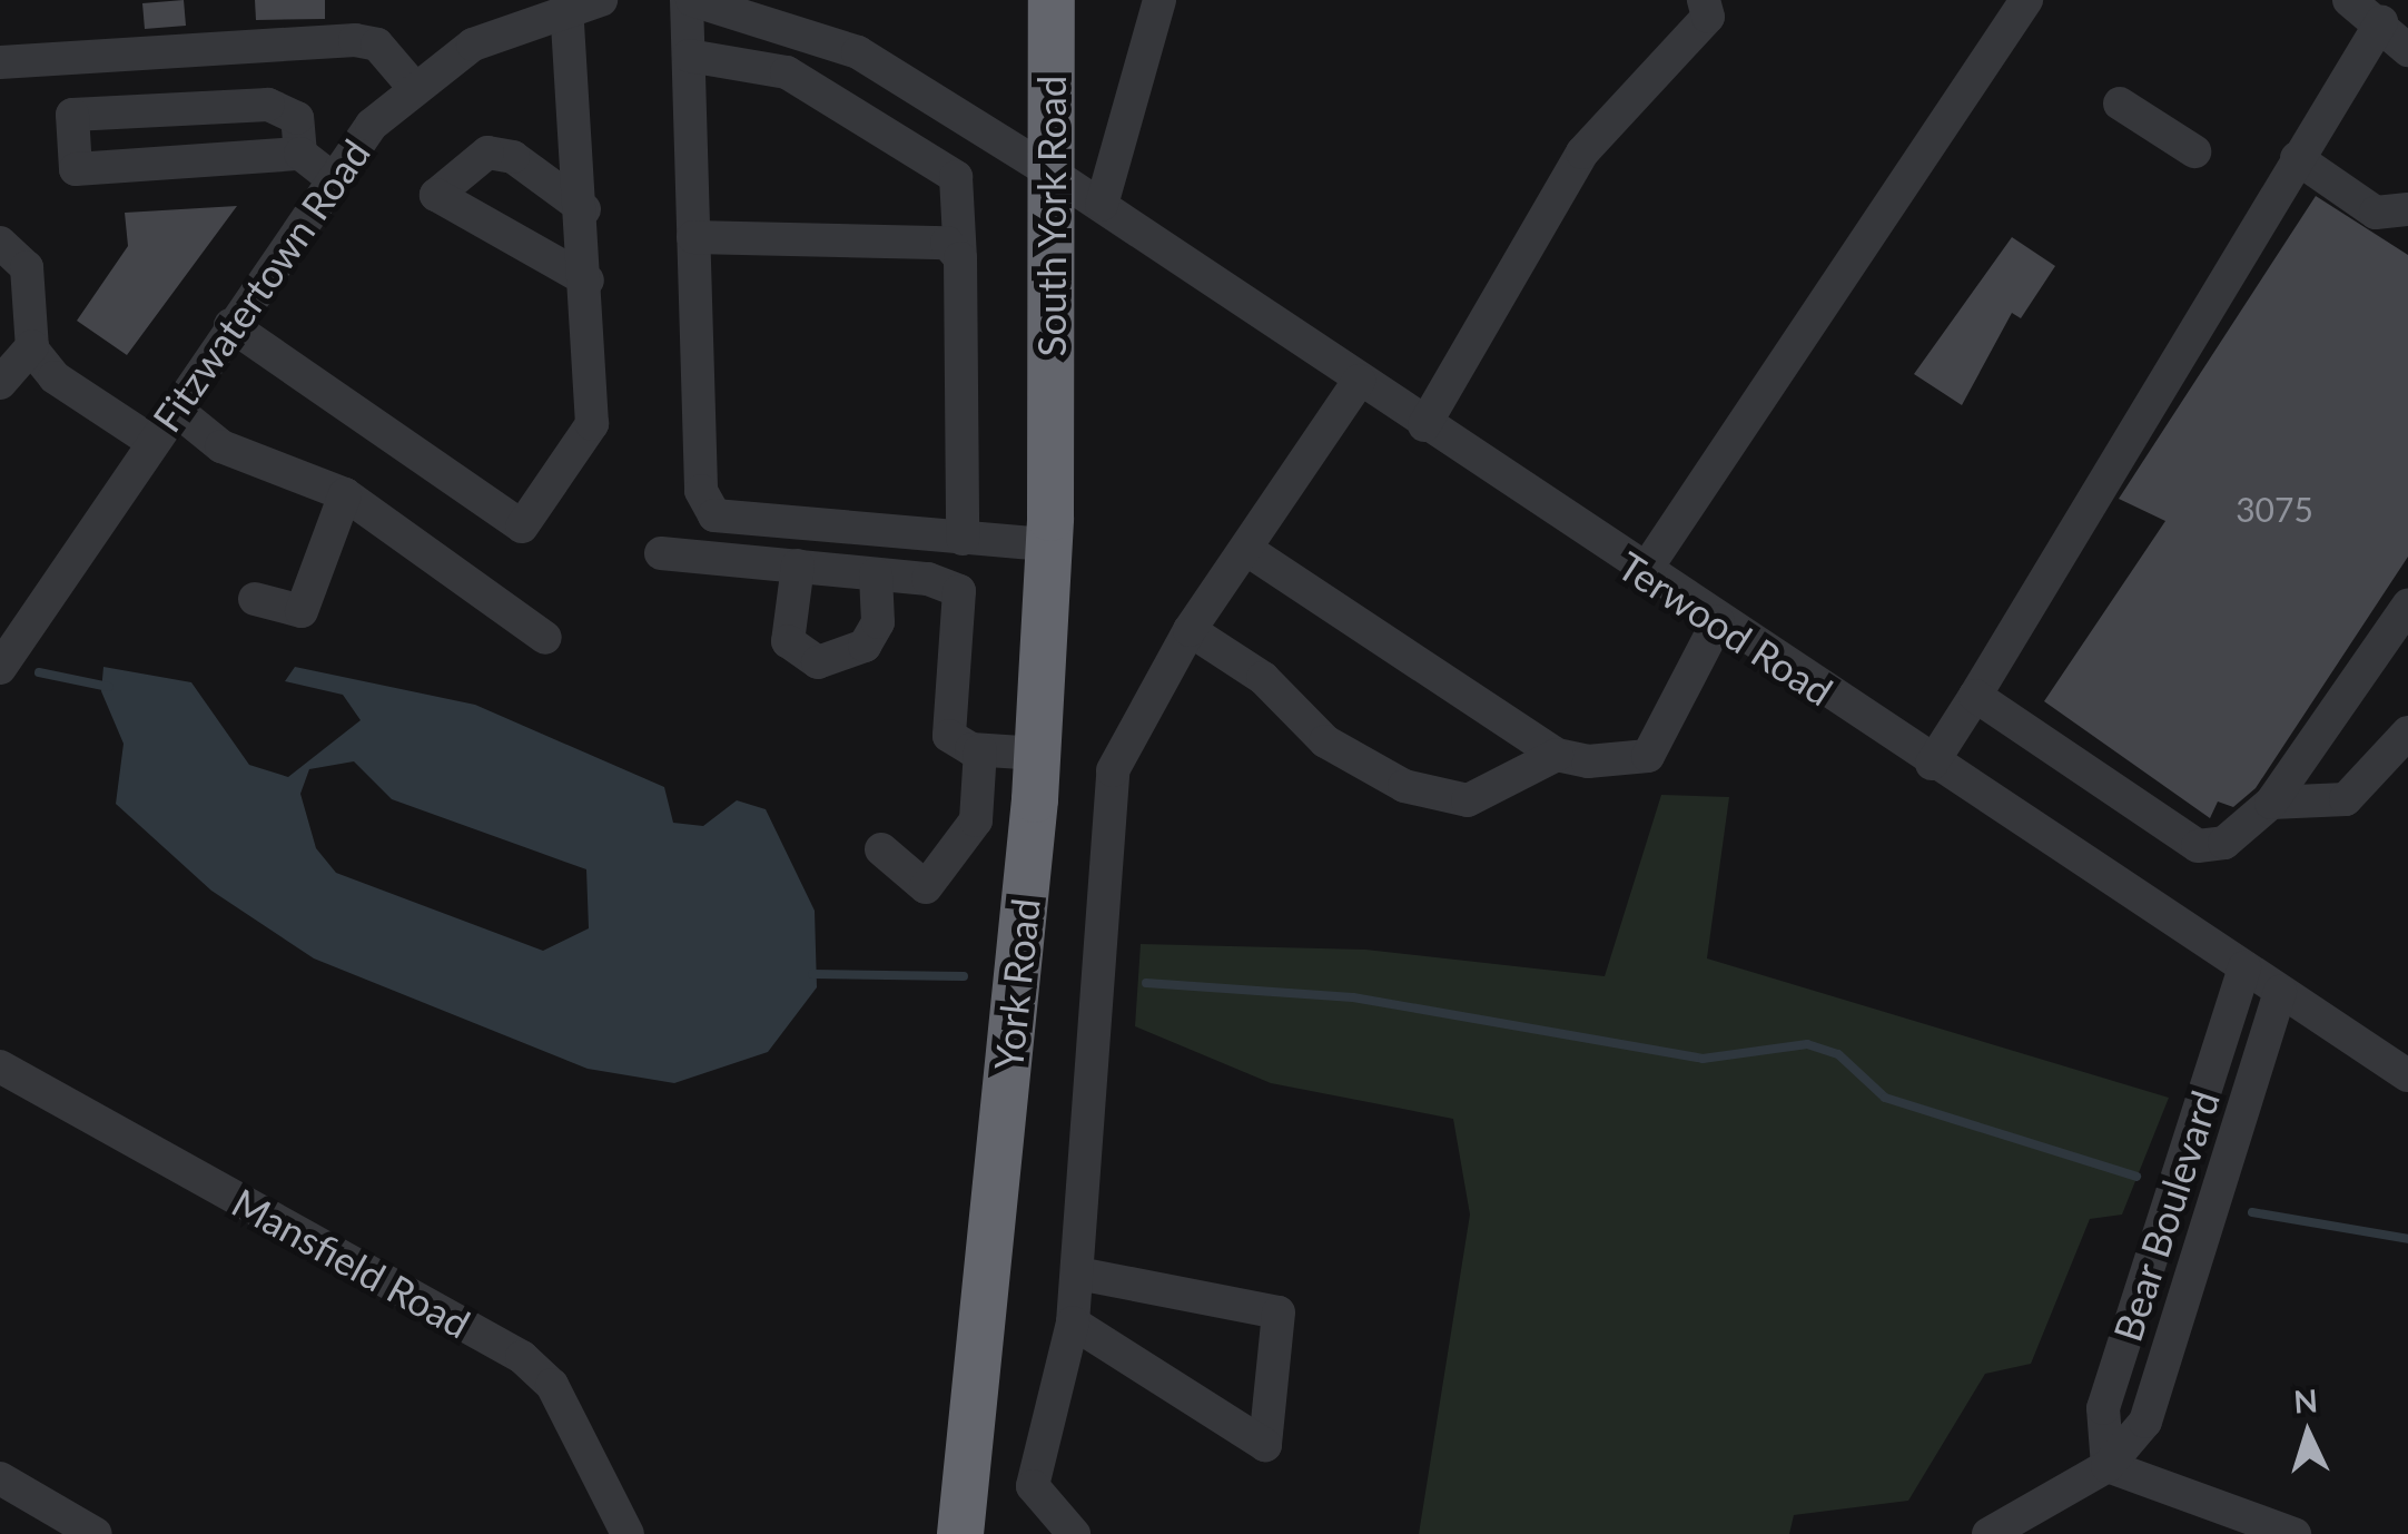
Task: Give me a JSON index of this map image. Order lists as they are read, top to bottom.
{
  "streets": {
    "highway": ["South York Road", "York Road"],
    "street": [
      "Fitzwatertown Road",
      "Terwood Road",
      "Bear Boulevard",
      "Mansfield Road"
    ]
  },
  "crossings": [
    ["South York Road", "Terwood Road"],
    ["South York Road", "York Road"],
    ["Terwood Road", "Bear Boulevard"]
  ],
  "house_numbers": ["3075"],
  "north": "top"
}
